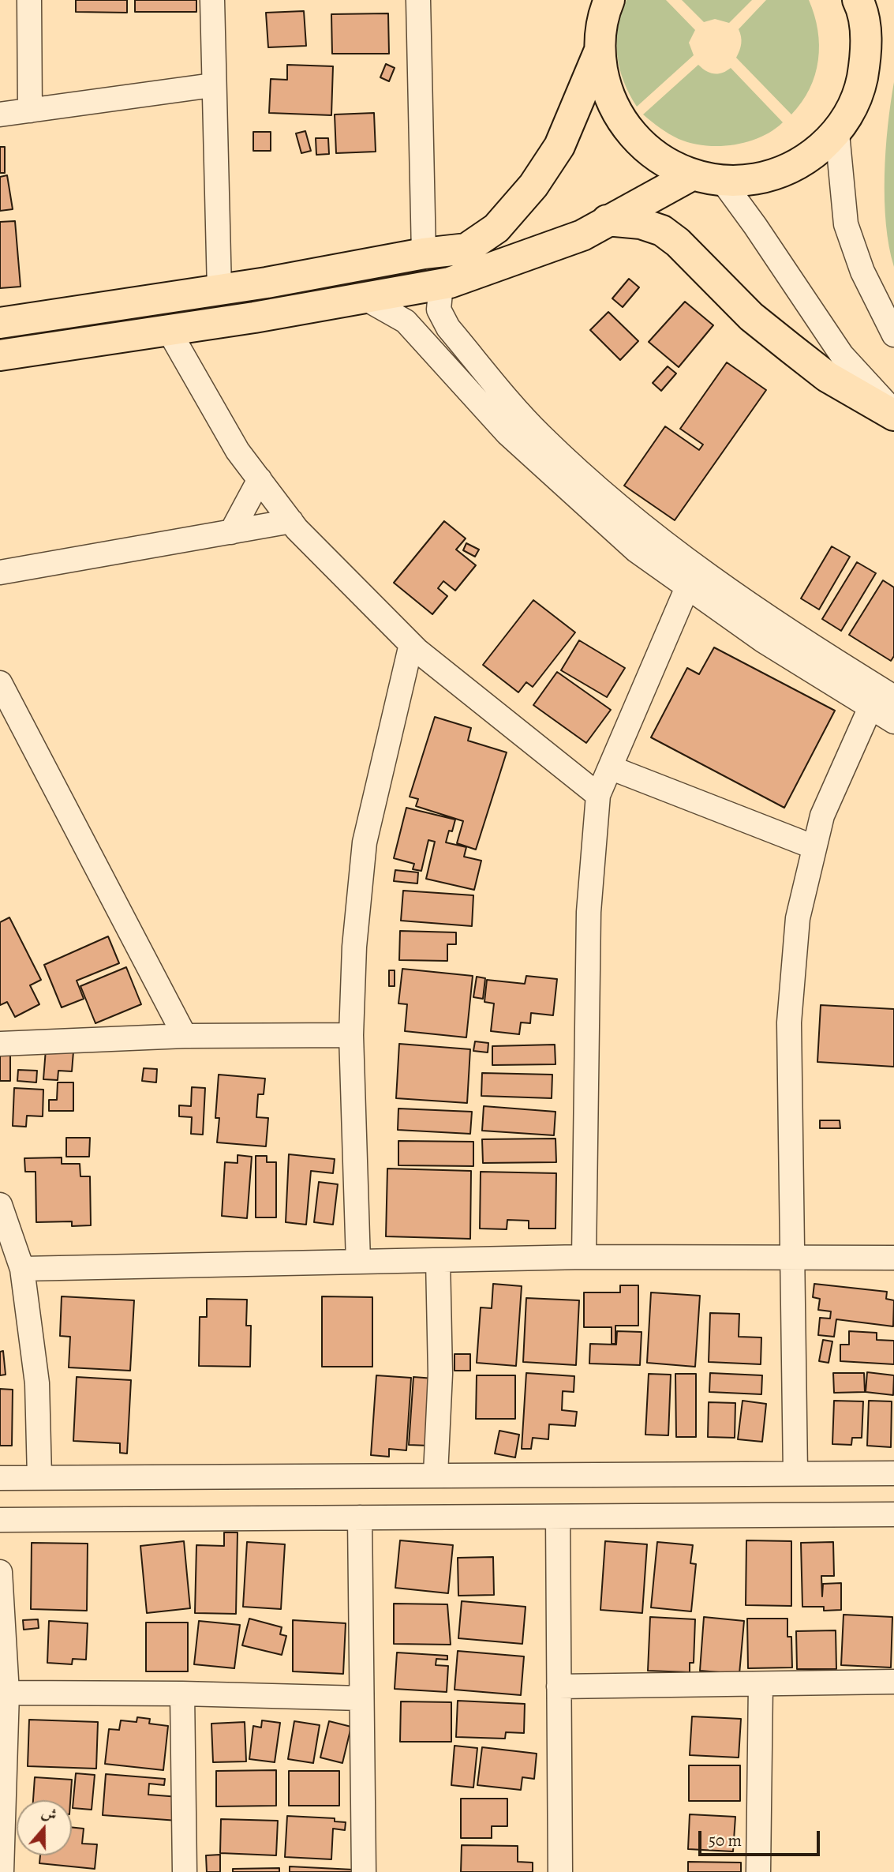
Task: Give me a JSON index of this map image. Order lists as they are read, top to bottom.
{
  "scale_bar": "50 m",
  "north": "top"
}
